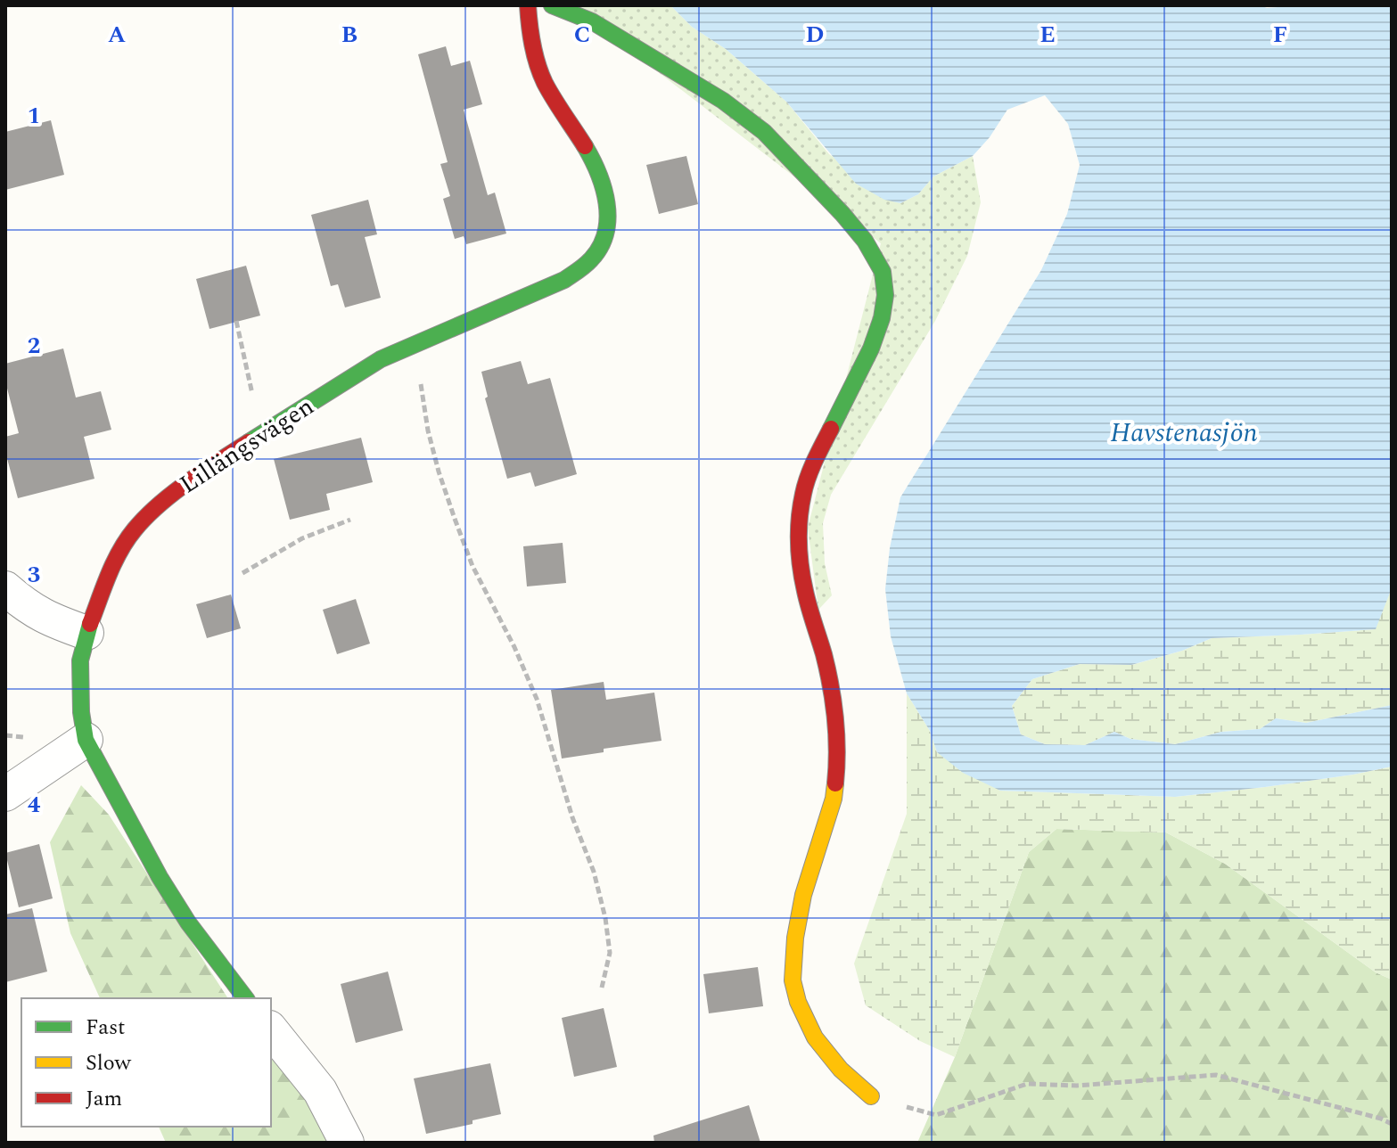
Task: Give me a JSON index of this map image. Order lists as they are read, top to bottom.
{
  "streets": {
    "street": ["Lillängsvägen"]
  },
  "water": ["Havstenasjön"],
  "legend": ["Fast", "Slow", "Jam"],
  "grid": {
    "columns": [
      "A",
      "B",
      "C",
      "D",
      "E",
      "F"
    ],
    "rows": [
      "1",
      "2",
      "3",
      "4"
    ]
  }
}
